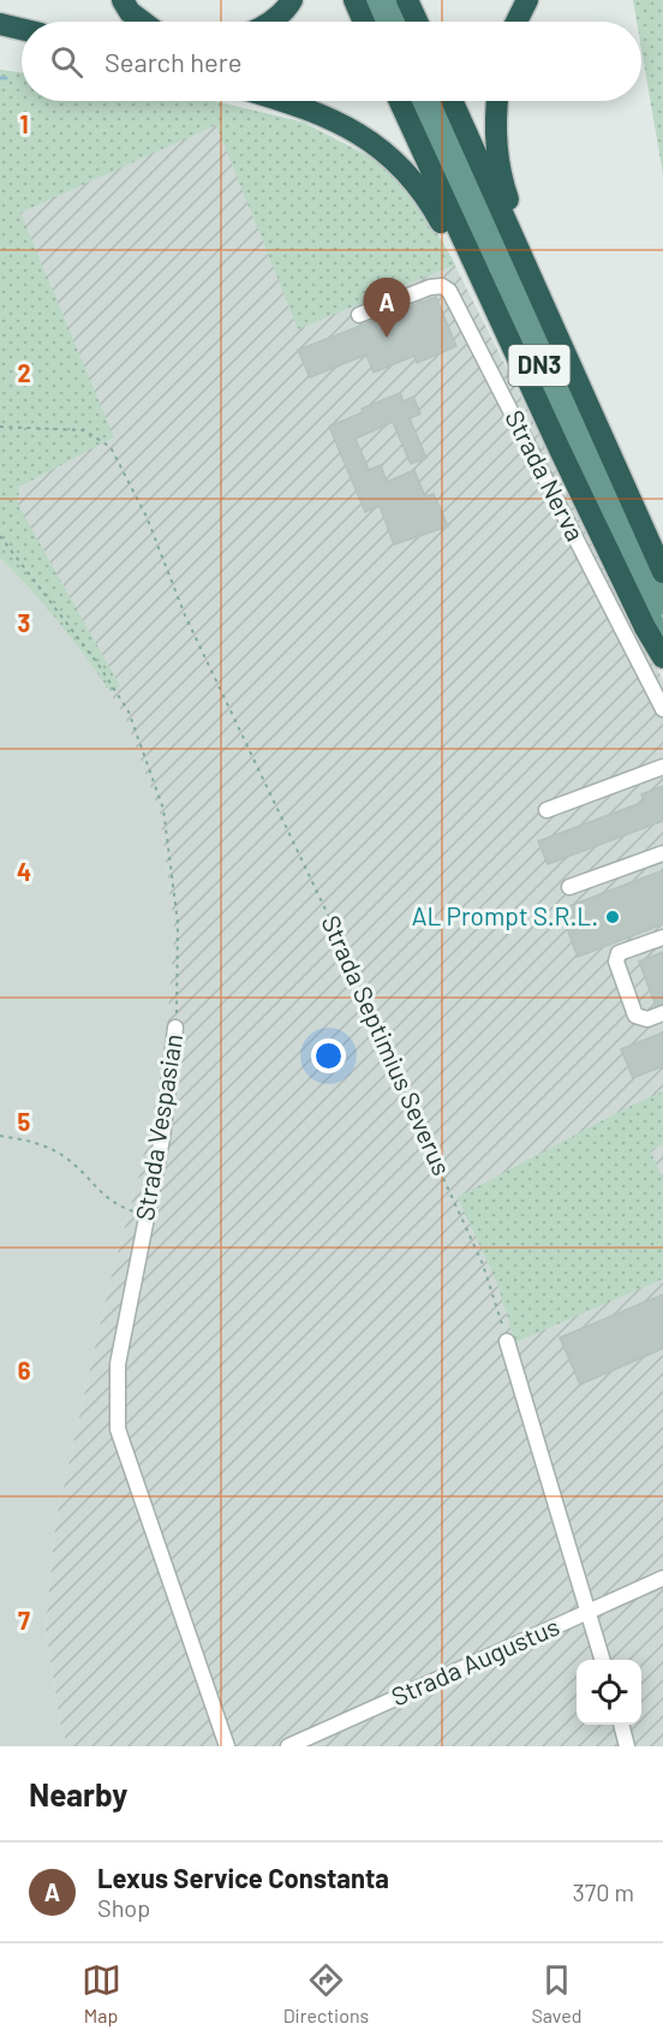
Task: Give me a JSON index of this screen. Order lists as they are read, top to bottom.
{
  "streets": {
    "main road": ["DN3"],
    "lane": ["Strada Nerva", "Strada Vespasian", "Strada Augustus"],
    "path": ["Strada Septimius Severus"]
  },
  "places": ["AL Prompt S.R.L."],
  "page": {
    "search": "Search here",
    "pins": "A",
    "heading": "Nearby",
    "list": [
      {
        "mark": "A",
        "name": "Lexus Service Constanta",
        "note": "Shop",
        "value": "370 m"
      }
    ],
    "nav": ["Map", "Directions", "Saved"]
  },
  "grid": {
    "rows": [
      "1",
      "2",
      "3",
      "4",
      "5",
      "6",
      "7"
    ]
  }
}
